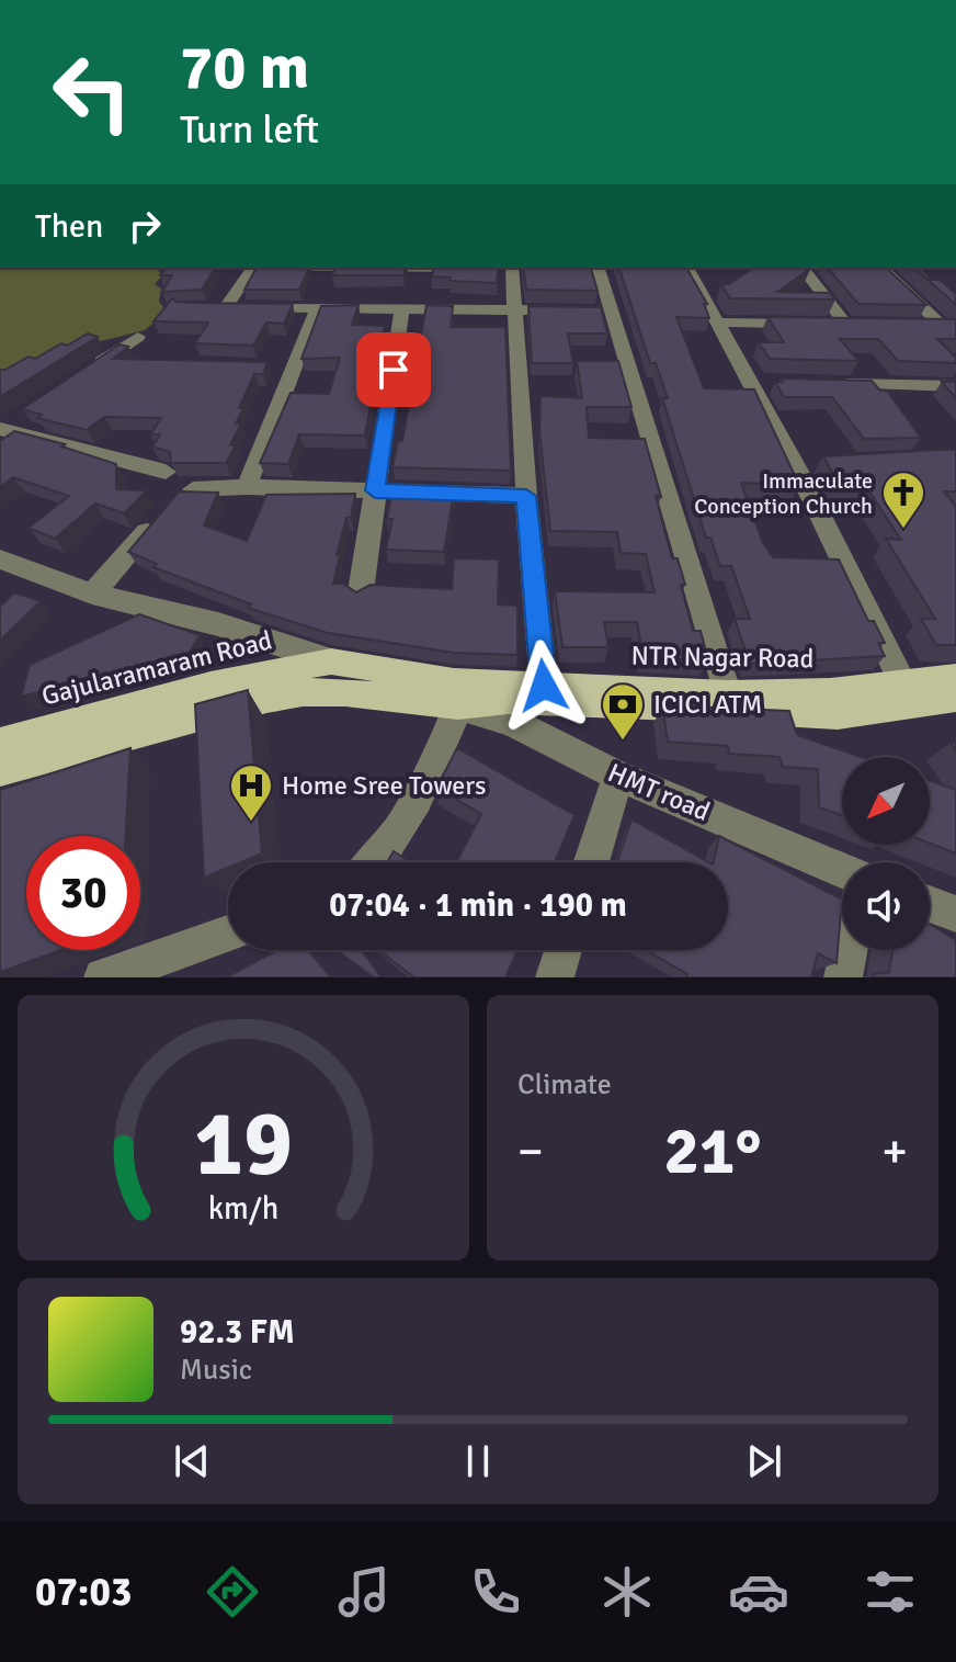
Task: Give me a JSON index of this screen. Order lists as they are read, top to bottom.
{
  "streets": {
    "main road": ["NTR Nagar Road", "Gajularamaram Road"],
    "street": ["HMT road"]
  },
  "crossings": [
    ["NTR Nagar Road", "Gajularamaram Road"],
    ["NTR Nagar Road", "HMT road"]
  ],
  "places": {
    "church": ["Immaculate Conception Church"],
    "bank": ["ICICI ATM"],
    "hospital": ["Home Sree Towers"]
  },
  "north": "bottom left",
  "page": {
    "turn": ["70 m", "Turn left"],
    "then": "Then",
    "limit": "30",
    "trip": "07:04 · 1 min · 190 m",
    "tile": "Climate",
    "heat": ["−", "21°", "+"],
    "song": ["92.3 FM", "Music"],
    "tabs": "07:03",
    "gauge": ["19", "km/h"]
  }
}
